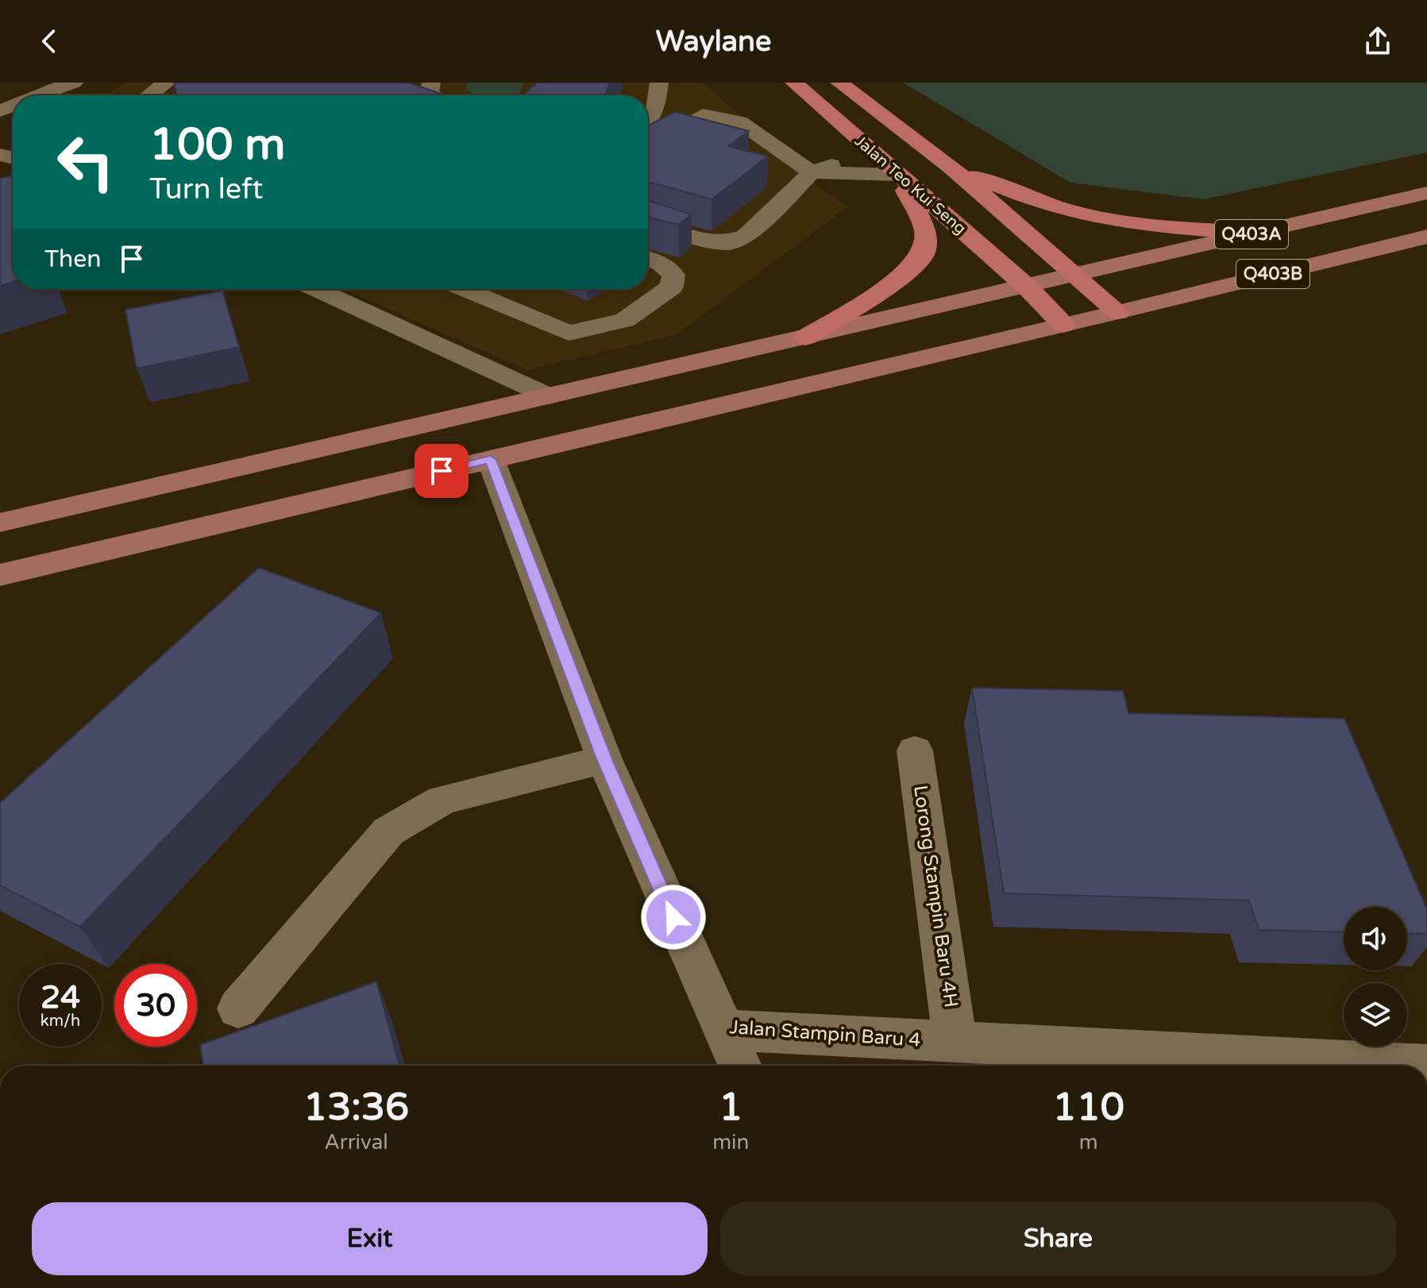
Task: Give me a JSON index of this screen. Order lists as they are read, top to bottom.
{
  "streets": {
    "highway": ["Jalan Teo Kui Seng"],
    "main road": ["Q403A", "Q403B"],
    "street": ["Lorong Stampin Baru 4H", "Jalan Stampin Baru 4"]
  },
  "crossings": [
    ["Jalan Teo Kui Seng", "Q403A"],
    ["Jalan Teo Kui Seng", "Q403B"],
    ["Lorong Stampin Baru 4H", "Jalan Stampin Baru 4"]
  ],
  "page": {
    "header": "Waylane",
    "turn": ["100 m", "Turn left"],
    "then": "Then",
    "speed": "24 km/h",
    "limit": "30",
    "eta": [
      "13:36",
      "Arrival",
      "1",
      "min",
      "110",
      "m"
    ],
    "buttons": ["Exit", "Share"]
  }
}
